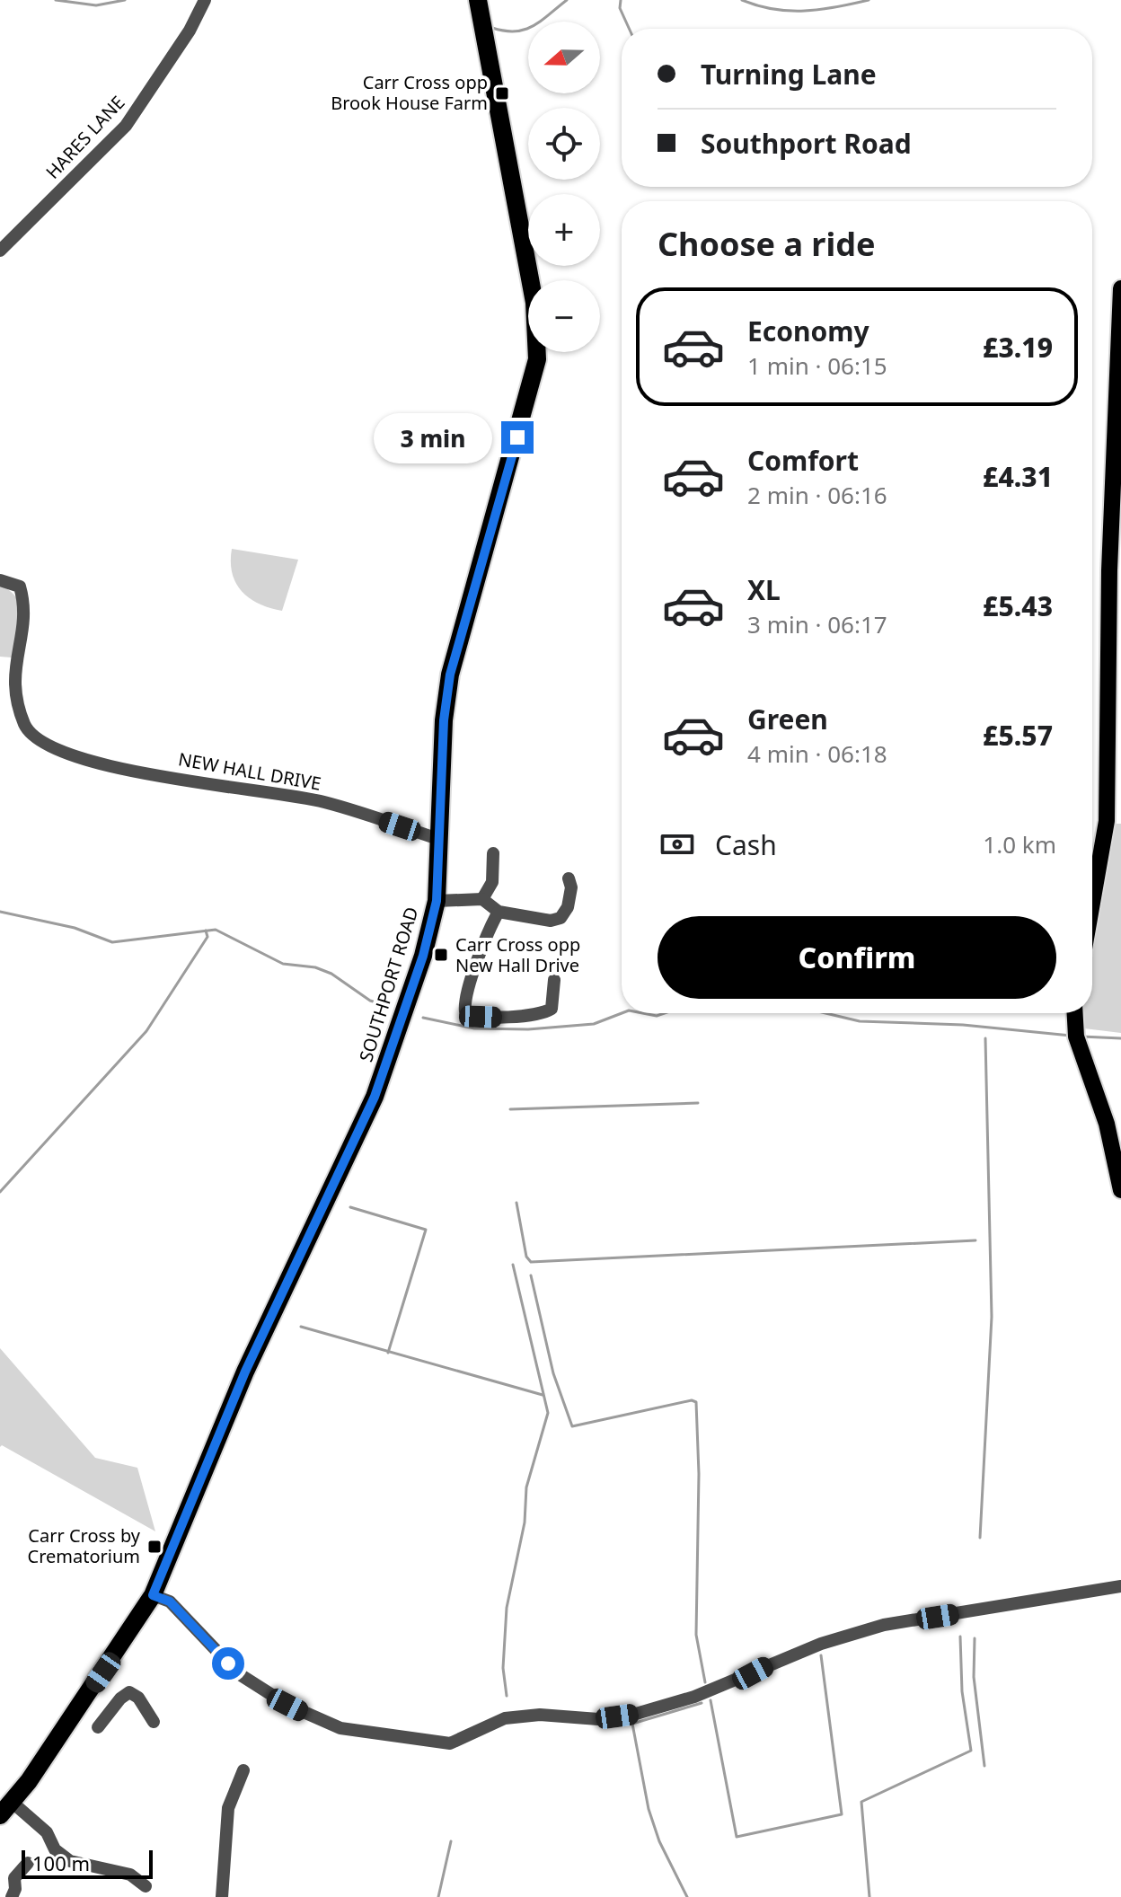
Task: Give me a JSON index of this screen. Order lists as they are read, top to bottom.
{
  "streets": {
    "highway": ["SOUTHPORT ROAD"],
    "street": ["HARES LANE", "NEW HALL DRIVE"]
  },
  "crossings": [
    ["NEW HALL DRIVE", "SOUTHPORT ROAD"]
  ],
  "places": {
    "transit": ["Carr Cross opp Brook House Farm", "Carr Cross opp New Hall Drive", "Carr Cross by Crematorium"]
  },
  "scale_bar": "100 m",
  "north": "left",
  "page": {
    "map_buttons": ["+", "−"],
    "banner": ["Turning Lane", "Southport Road"],
    "heading": "Choose a ride",
    "list": [
      {
        "name": "Economy",
        "note": "1 min · 06:15",
        "value": "£3.19"
      },
      {
        "name": "Comfort",
        "note": "2 min · 06:16",
        "value": "£4.31"
      },
      {
        "name": "XL",
        "note": "3 min · 06:17",
        "value": "£5.43"
      },
      {
        "name": "Green",
        "note": "4 min · 06:18",
        "value": "£5.57"
      }
    ],
    "bubble": "3 min",
    "pay": ["Cash", "1.0 km"],
    "buttons": "Confirm",
    "scale": "100 m"
  }
}
